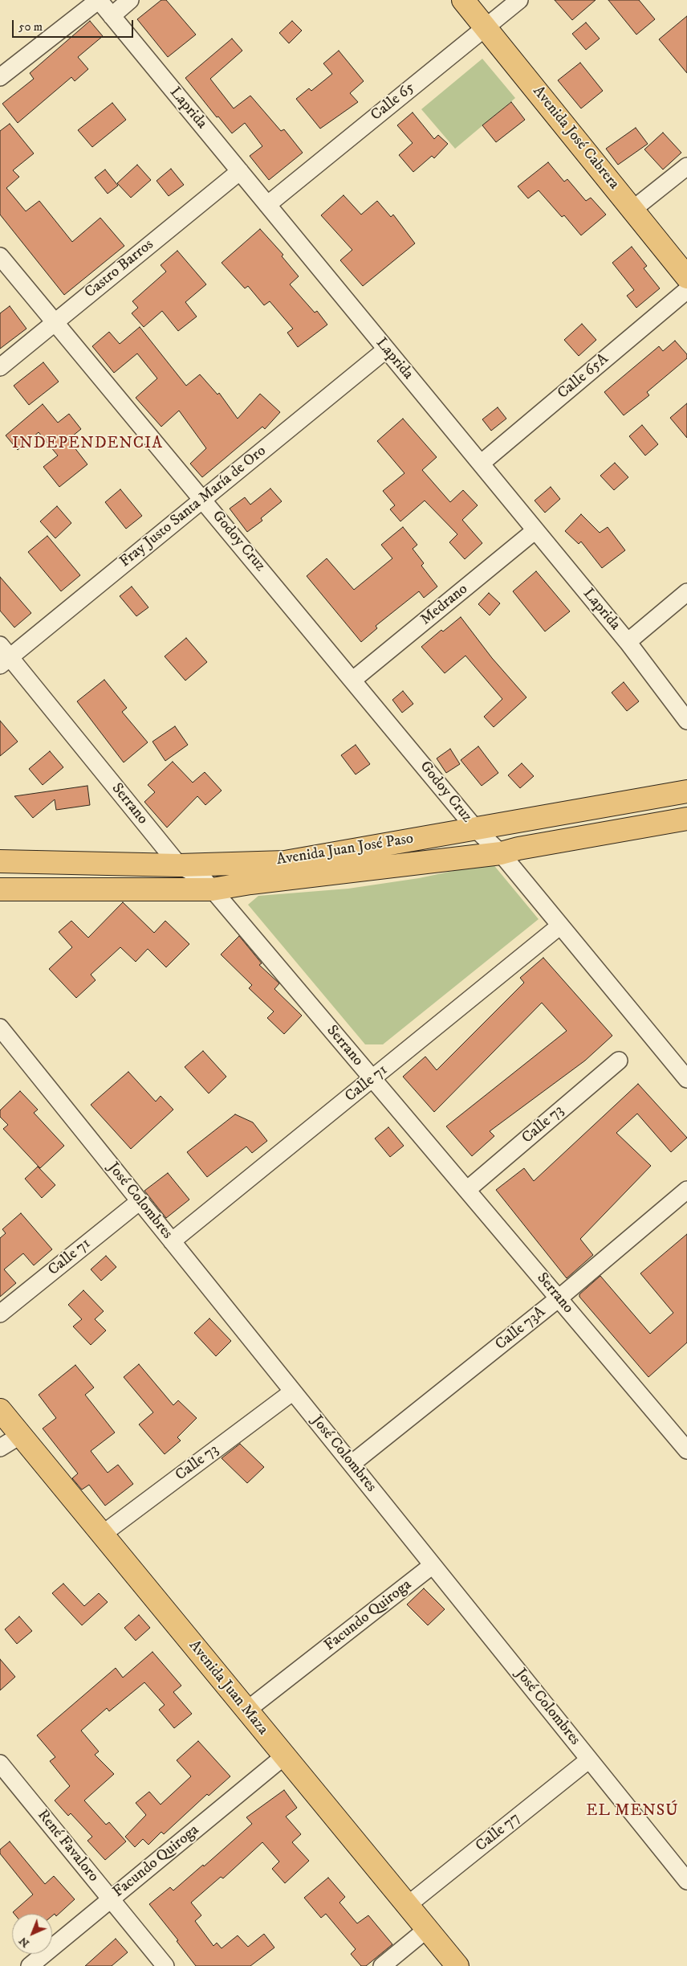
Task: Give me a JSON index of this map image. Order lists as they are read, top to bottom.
{
  "streets": {
    "main road": ["Avenida José Cabrera", "Avenida Juan José Paso", "Avenida Juan Maza"],
    "street": [
      "Calle 65",
      "Laprida",
      "Castro Barros",
      "Calle 65A",
      "Fray Justo Santa María de Oro",
      "Godoy Cruz",
      "Medrano",
      "Serrano",
      "Calle 71",
      "Calle 73",
      "José Colombres",
      "Calle 73A",
      "Facundo Quiroga",
      "Calle 77",
      "René Favaloro"
    ]
  },
  "crossings": [
    ["Calle 65", "Laprida"],
    ["Calle 65", "Avenida José Cabrera"],
    ["Laprida", "Castro Barros"],
    ["Laprida", "Calle 65A"],
    ["Laprida", "Fray Justo Santa María de Oro"],
    ["Laprida", "Medrano"],
    ["Castro Barros", "Godoy Cruz"],
    ["Fray Justo Santa María de Oro", "Godoy Cruz"],
    ["Fray Justo Santa María de Oro", "Serrano"],
    ["Godoy Cruz", "Medrano"],
    ["Godoy Cruz", "Avenida Juan José Paso"],
    ["Serrano", "Avenida Juan José Paso"],
    ["Serrano", "Calle 71"],
    ["Serrano", "Calle 73"],
    ["Serrano", "Calle 73A"],
    ["Calle 71", "José Colombres"],
    ["Calle 73", "José Colombres"],
    ["Calle 73", "Avenida Juan Maza"],
    ["José Colombres", "Calle 73A"],
    ["José Colombres", "Facundo Quiroga"],
    ["José Colombres", "Calle 77"],
    ["Facundo Quiroga", "Avenida Juan Maza"],
    ["Facundo Quiroga", "René Favaloro"],
    ["Avenida Juan Maza", "Calle 77"]
  ],
  "districts": ["INDEPENDENCIA", "EL MENSÚ"],
  "scale_bar": "50 m",
  "north": "bottom left"
}
